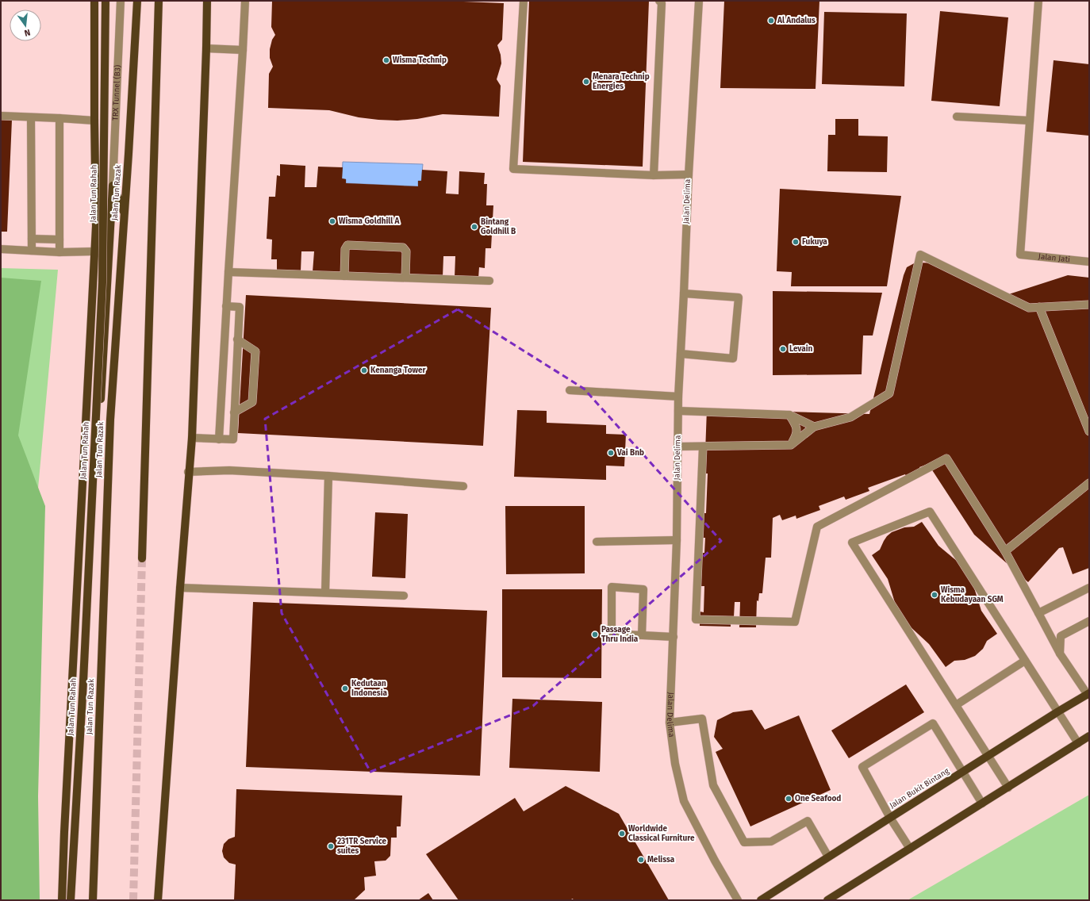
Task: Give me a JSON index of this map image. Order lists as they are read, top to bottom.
{
  "streets": {
    "main road": ["Jalan Tun Razak", "Jalan Tun Rahah", "Jalan Bukit Bintang"],
    "street": ["TRX Tunnel (B3)", "Jalan Delima", "Jalan Jati"]
  },
  "places": [
    "Al Andalus",
    "Wisma Technip",
    "Menara Technip Energies",
    "Wisma Goldhill A",
    "Bintang Goldhill B",
    "Fukuya",
    "Levain",
    "Kenanga Tower",
    "Vai Bnb",
    "Wisma Kebudayaan SGM",
    "Passage Thru India",
    "Kedutaan Indonesia",
    "One Seafood",
    "Worldwide Classical Furniture",
    "231TR Service suites",
    "Melissa"
  ],
  "north": "bottom"
}
